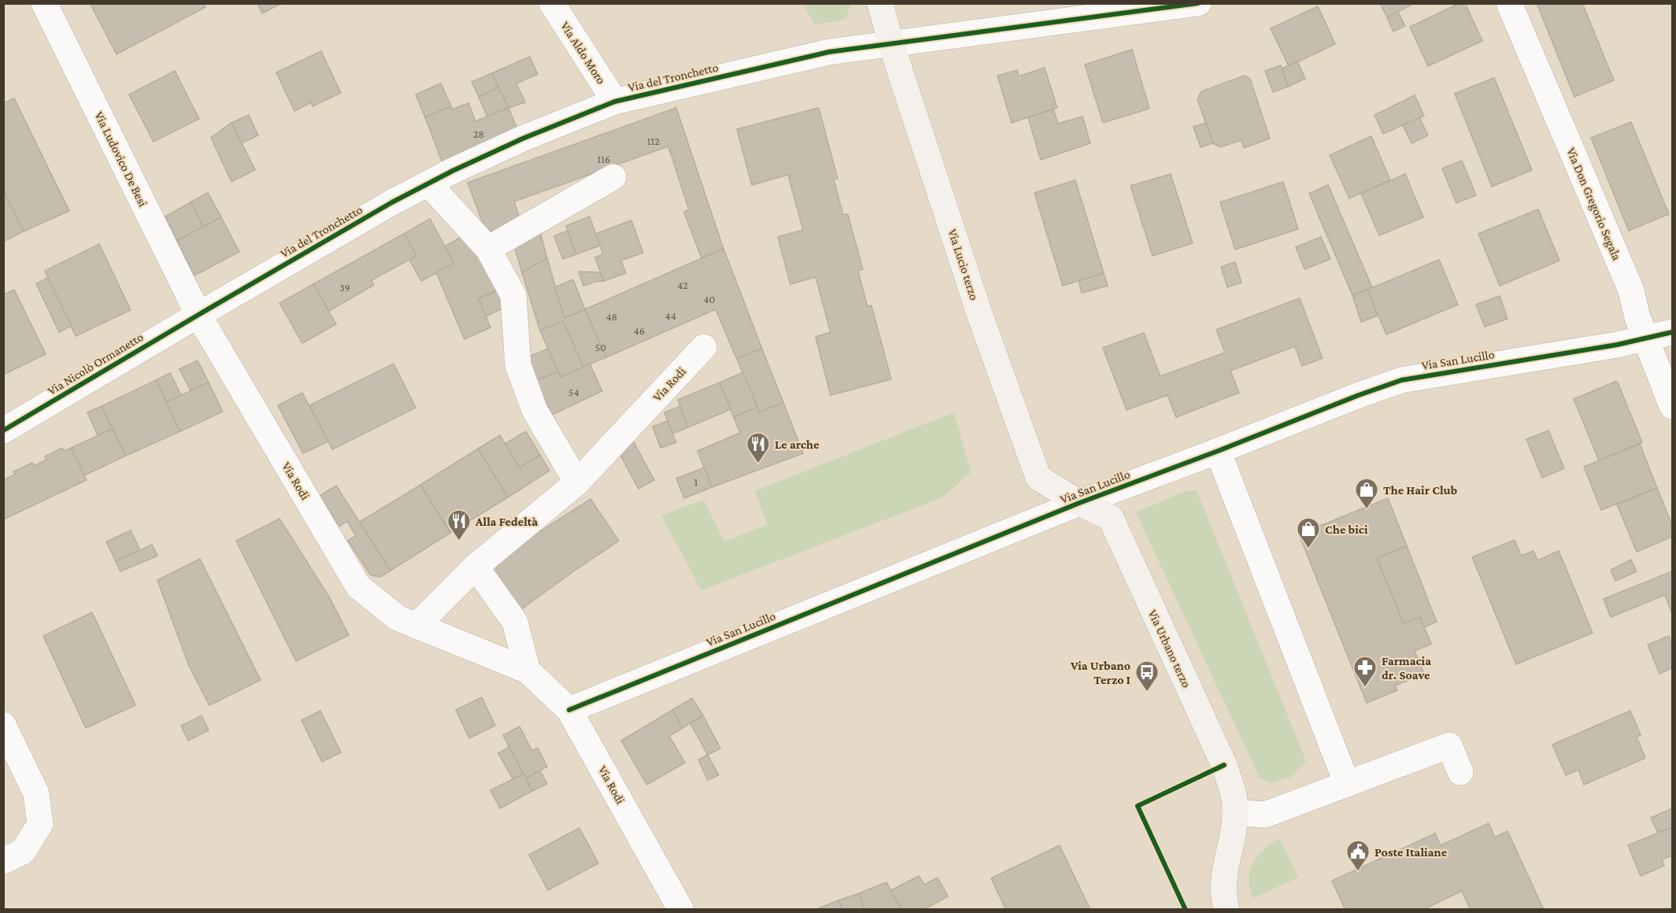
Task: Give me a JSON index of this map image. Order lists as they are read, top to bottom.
{
  "streets": {
    "street": [
      "Via Aldo Moro",
      "Via del Tronchetto",
      "Via Ludovico De Besi",
      "Via Don Gregorio Segala",
      "Via Lucio terzo",
      "Via San Lucillo",
      "Via Nicolò Ormanetto",
      "Via Rodi",
      "Via Urbano terzo"
    ]
  },
  "crossings": [
    ["Via Aldo Moro", "Via del Tronchetto"],
    ["Via del Tronchetto", "Via Ludovico De Besi"],
    ["Via del Tronchetto", "Via Lucio terzo"],
    ["Via del Tronchetto", "Via Nicolò Ormanetto"],
    ["Via del Tronchetto", "Via Rodi"],
    ["Via Ludovico De Besi", "Via Nicolò Ormanetto"],
    ["Via Ludovico De Besi", "Via Rodi"],
    ["Via Don Gregorio Segala", "Via San Lucillo"],
    ["Via Lucio terzo", "Via San Lucillo"],
    ["Via Lucio terzo", "Via Urbano terzo"],
    ["Via San Lucillo", "Via Rodi"],
    ["Via San Lucillo", "Via Urbano terzo"],
    ["Via Nicolò Ormanetto", "Via Rodi"]
  ],
  "places": {
    "restaurant": ["Le arche", "Alla Fedeltà"],
    "shop": ["The Hair Club", "Che bici"],
    "pharmacy": ["Farmacia dr. Soave"],
    "bus stop": ["Via Urbano Terzo I"],
    "public building": ["Poste Italiane"]
  },
  "house_numbers": [
    "28",
    "112",
    "116",
    "42",
    "39",
    "40",
    "44",
    "48",
    "46",
    "50",
    "54",
    "1"
  ]
}
